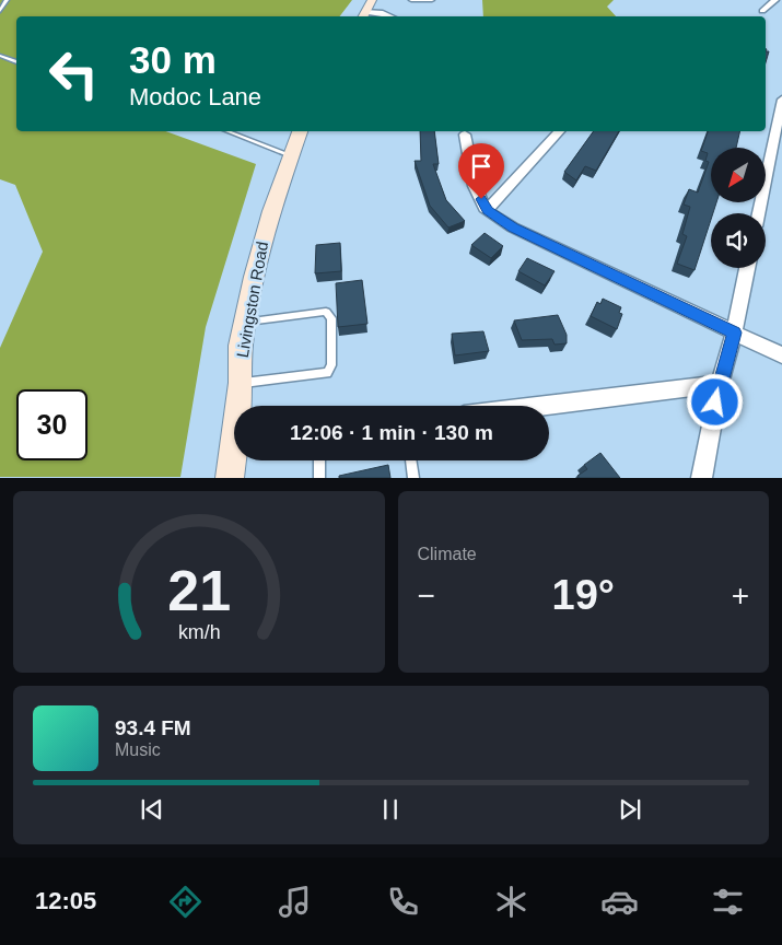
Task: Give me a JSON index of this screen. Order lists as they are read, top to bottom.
{
  "streets": {
    "main road": ["Livingston Road"]
  },
  "north": "bottom left",
  "page": {
    "turn": ["30 m", "Modoc Lane"],
    "limit": "30",
    "trip": "12:06 · 1 min · 130 m",
    "tile": "Climate",
    "heat": ["−", "19°", "+"],
    "song": ["93.4 FM", "Music"],
    "tabs": "12:05",
    "gauge": ["21", "km/h"]
  }
}
